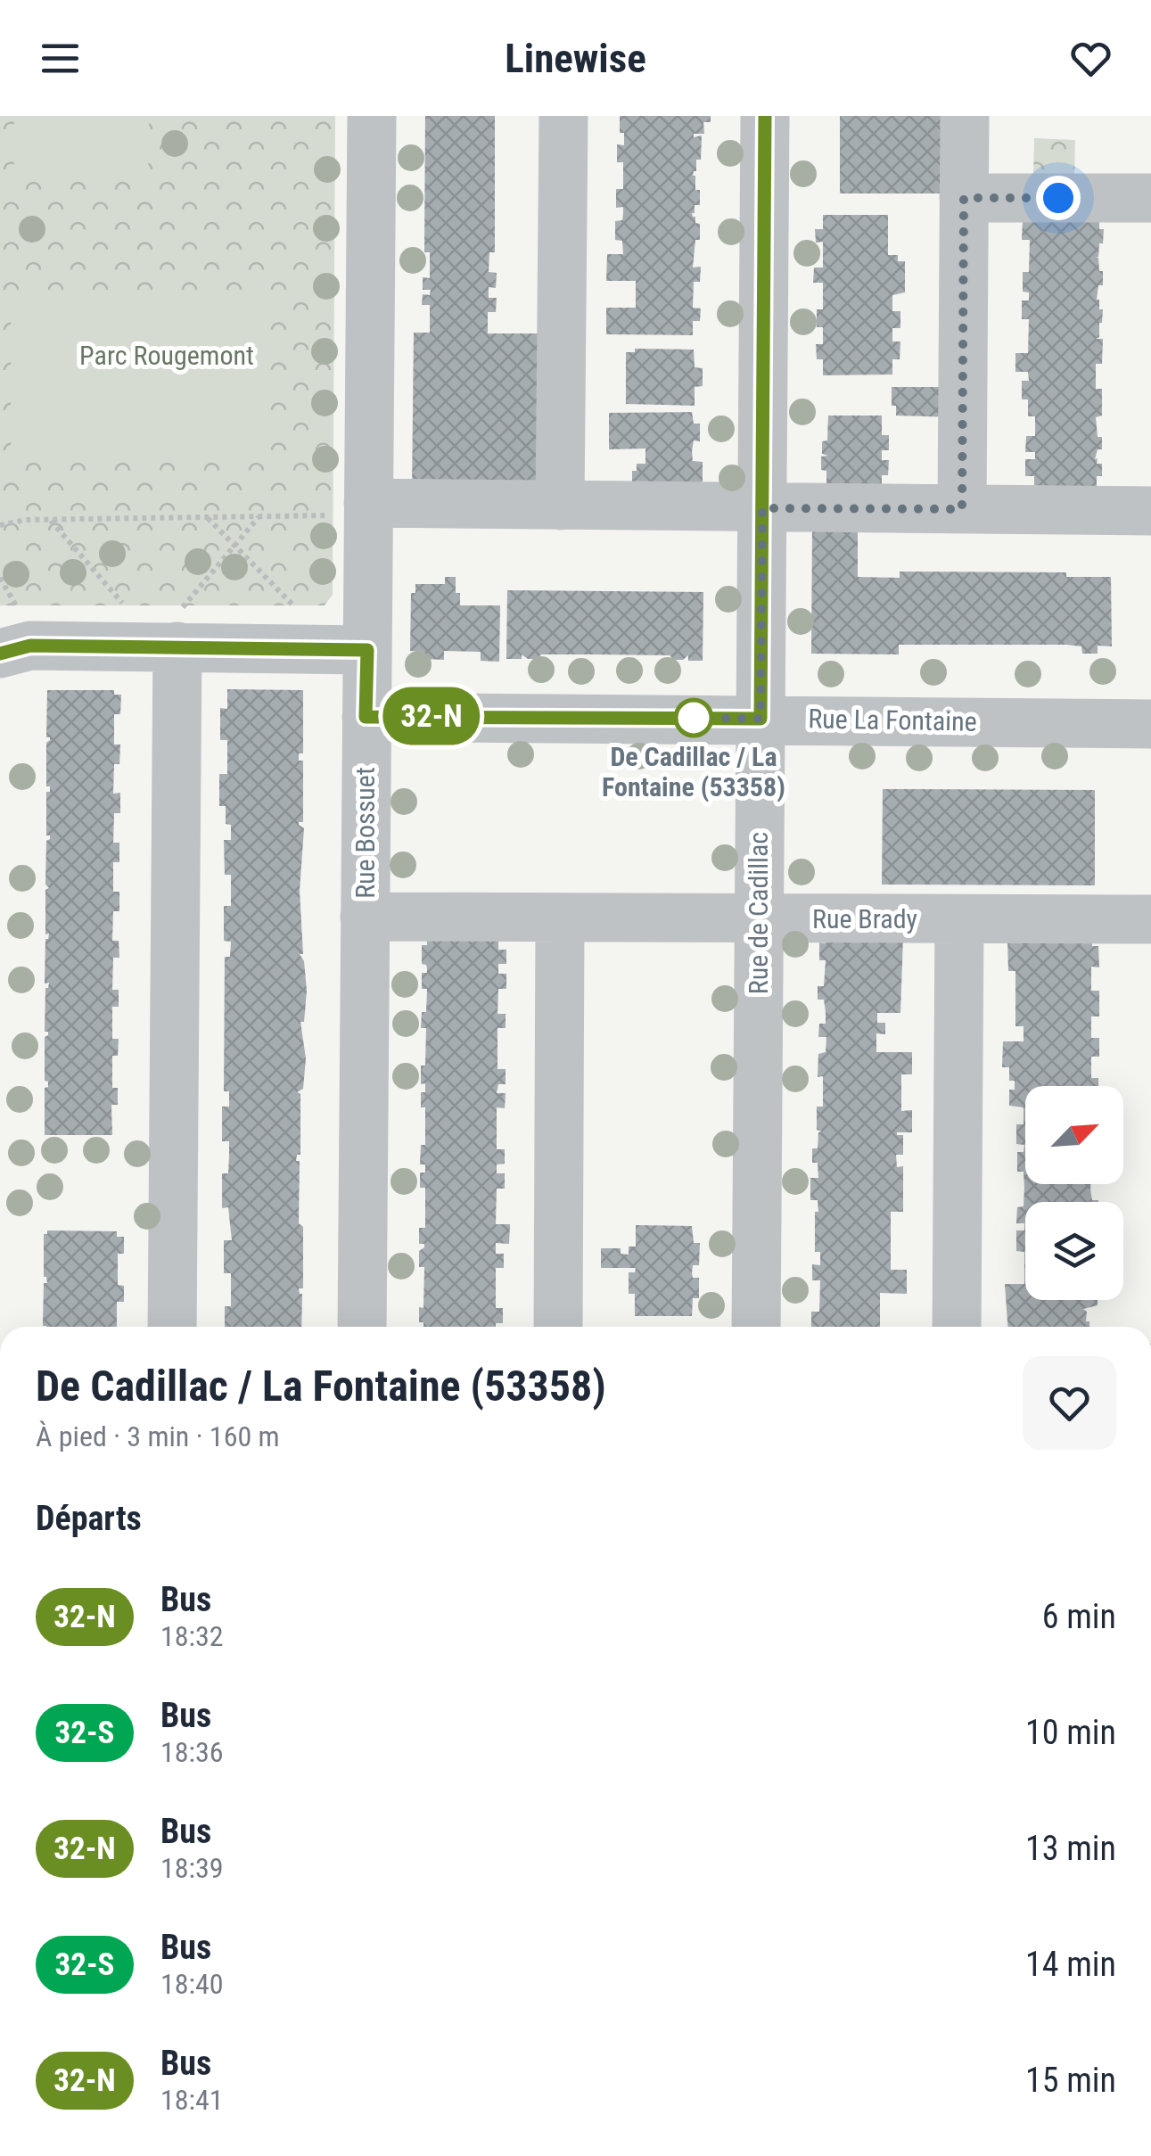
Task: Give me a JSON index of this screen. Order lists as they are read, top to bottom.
{
  "streets": {
    "street": [
      "Rue La Fontaine",
      "Rue Bossuet",
      "Rue de Cadillac",
      "Rue Brady"
    ]
  },
  "crossings": [
    ["Rue La Fontaine", "Rue Bossuet"],
    ["Rue La Fontaine", "Rue de Cadillac"],
    ["Rue Bossuet", "Rue Brady"],
    ["Rue de Cadillac", "Rue Brady"]
  ],
  "parks": ["Parc Rougemont"],
  "places": ["De Cadillac / La Fontaine (53358)"],
  "lines": ["bus line 32-N"],
  "north": "top right",
  "page": {
    "header": "Linewise",
    "on_map": "32-N",
    "heading": [
      ["De Cadillac / La Fontaine (53358)", "À pied · 3 min · 160 m"],
      "Départs"
    ],
    "list": [
      {
        "mark": "32-N",
        "name": "Bus",
        "note": "18:32",
        "value": "6 min"
      },
      {
        "mark": "32-S",
        "name": "Bus",
        "note": "18:36",
        "value": "10 min"
      },
      {
        "mark": "32-N",
        "name": "Bus",
        "note": "18:39",
        "value": "13 min"
      },
      {
        "mark": "32-S",
        "name": "Bus",
        "note": "18:40",
        "value": "14 min"
      },
      {
        "mark": "32-N",
        "name": "Bus",
        "note": "18:41",
        "value": "15 min"
      }
    ]
  }
}
